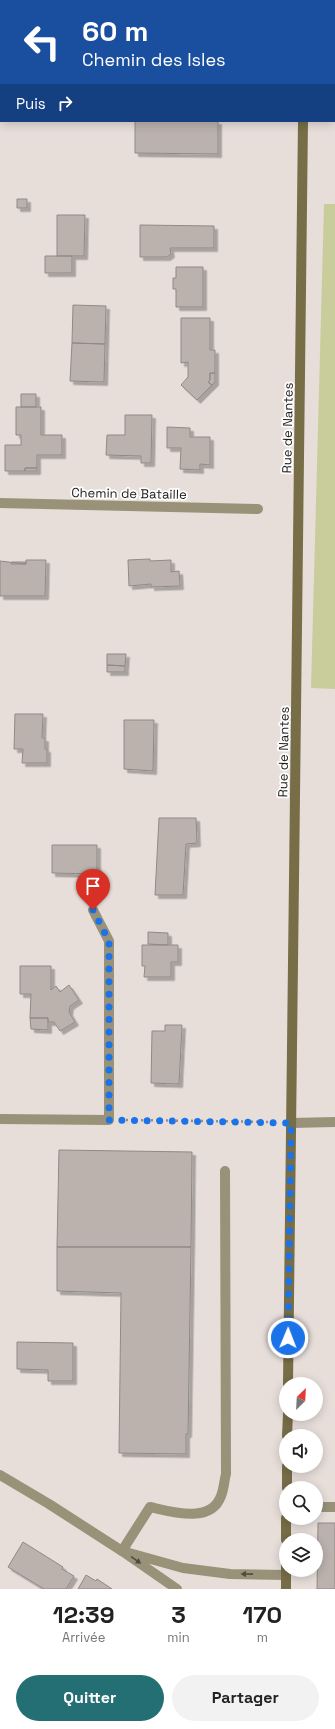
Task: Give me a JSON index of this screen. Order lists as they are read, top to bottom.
{
  "streets": {
    "main road": ["Rue de Nantes"],
    "street": ["Chemin de Bataille"]
  },
  "north": "top right",
  "page": {
    "turn": ["60 m", "Chemin des Isles"],
    "then": "Puis",
    "eta": [
      "12:39",
      "Arrivée",
      "3",
      "min",
      "170",
      "m"
    ],
    "buttons": ["Quitter", "Partager"]
  }
}
